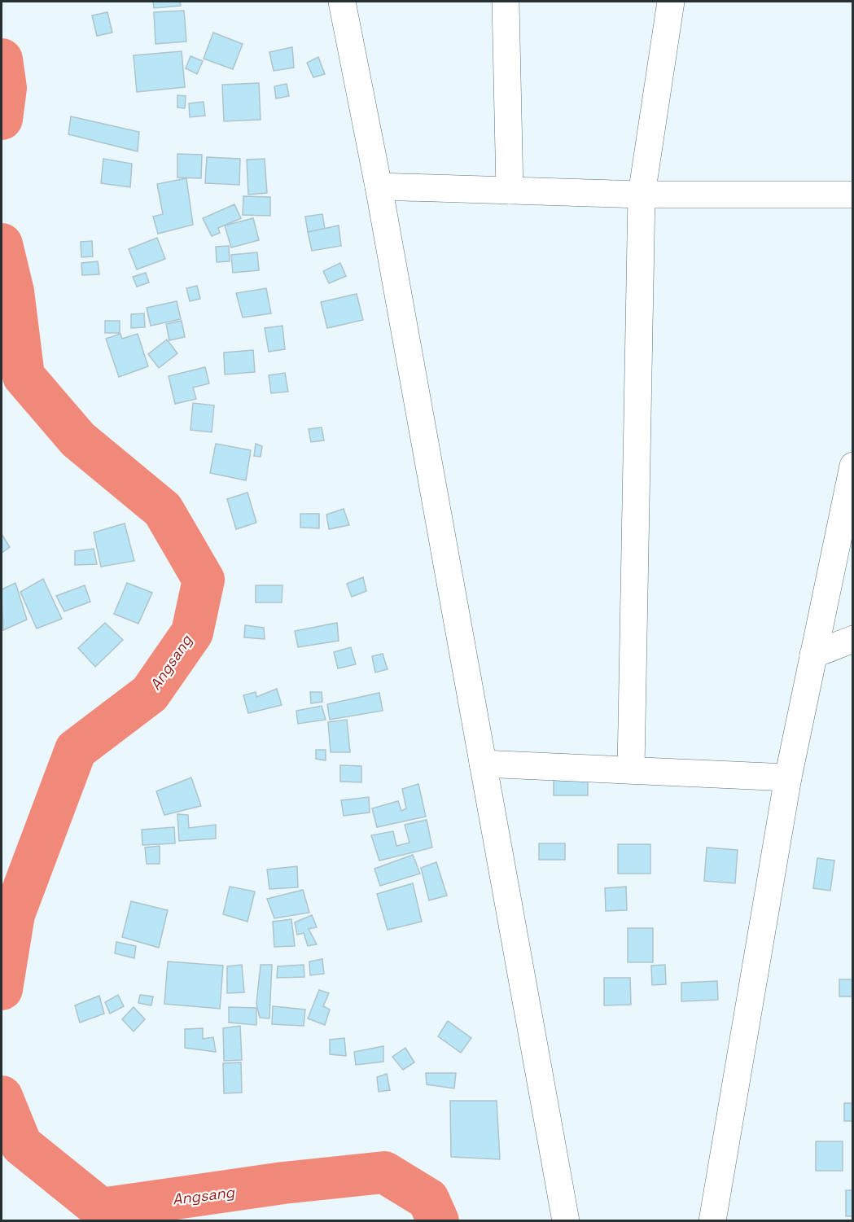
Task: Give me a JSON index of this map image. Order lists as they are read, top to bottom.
{
  "water": ["Angsang"]
}
